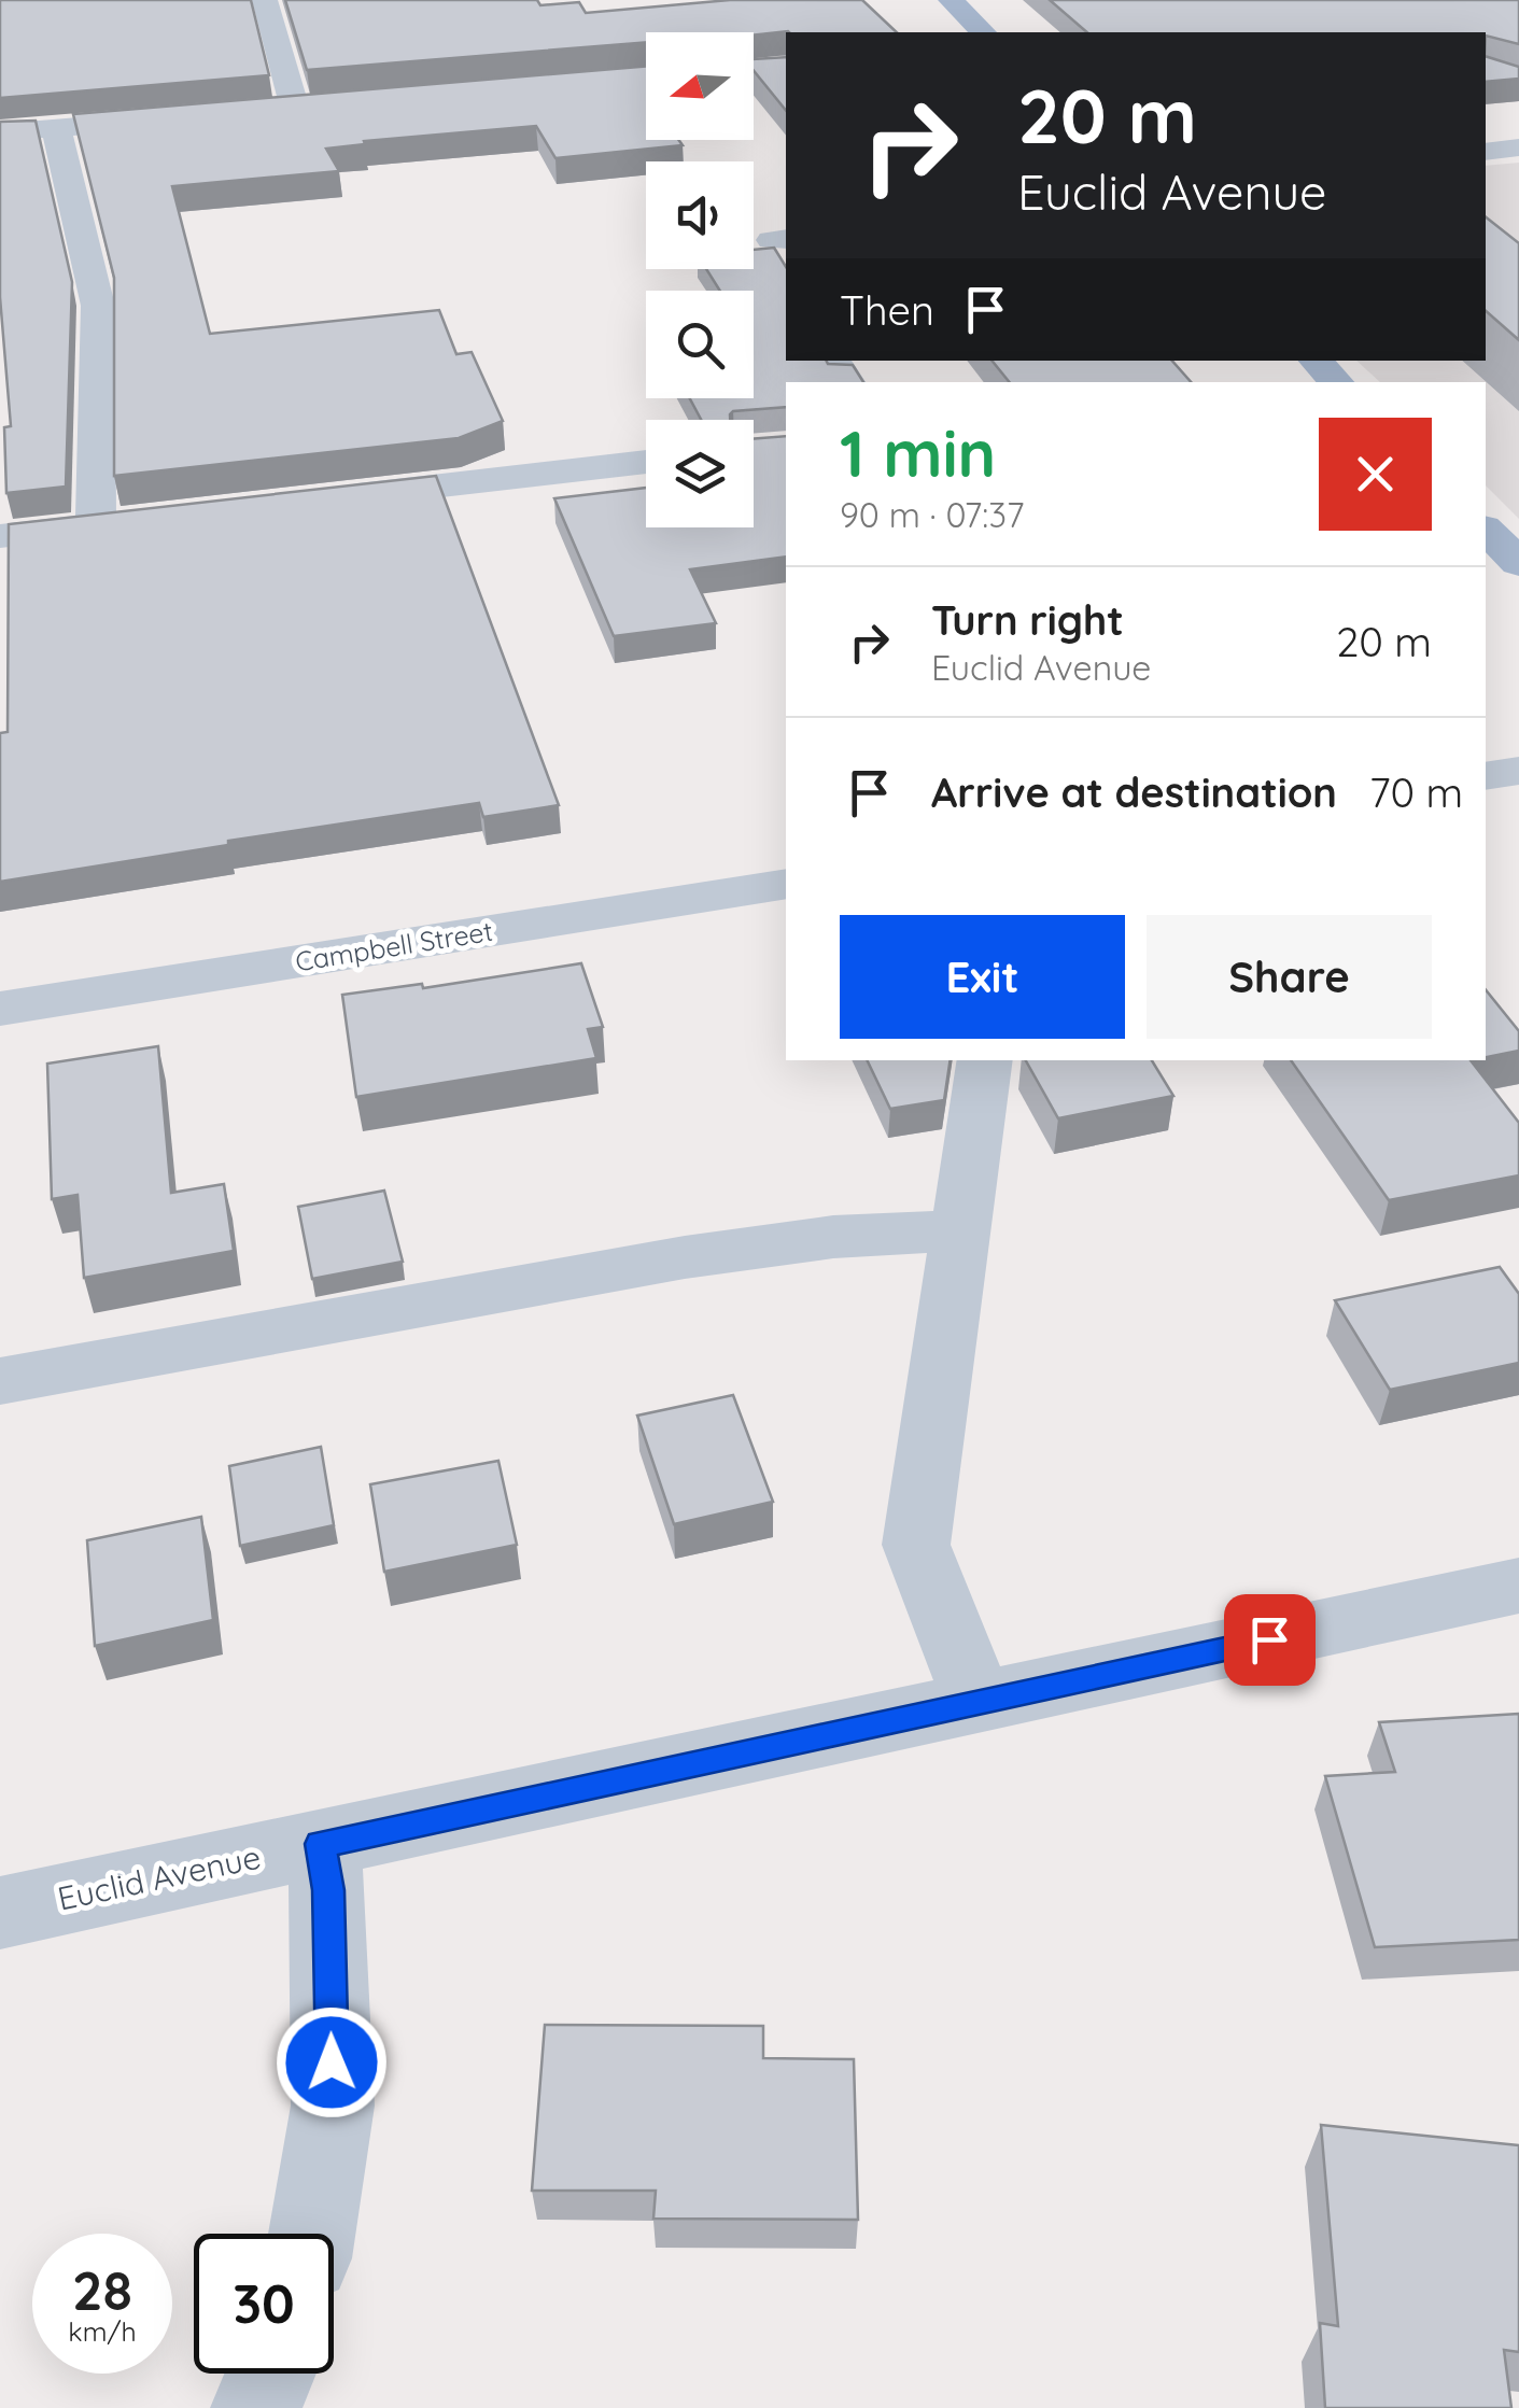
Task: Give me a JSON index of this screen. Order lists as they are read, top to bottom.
{
  "streets": {
    "street": ["Campbell Street", "Euclid Avenue"]
  },
  "north": "left",
  "page": {
    "turn": ["20 m", "Euclid Avenue"],
    "then": "Then",
    "heading": ["1 min", "90 m · 07:37"],
    "list": [
      {
        "name": "Turn right",
        "note": "Euclid Avenue",
        "value": "20 m"
      },
      {
        "name": "Arrive at destination",
        "value": "70 m"
      }
    ],
    "buttons": ["Exit", "Share"],
    "speed": "28 km/h",
    "limit": "30"
  }
}
